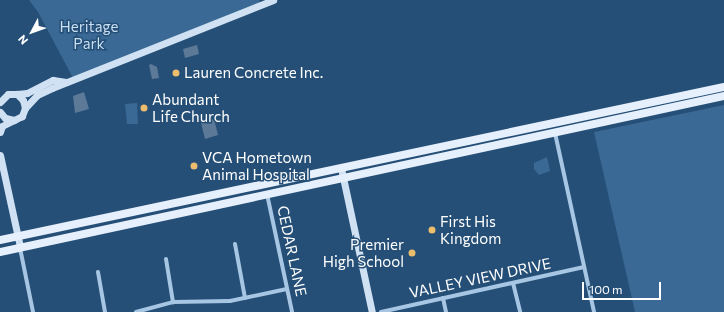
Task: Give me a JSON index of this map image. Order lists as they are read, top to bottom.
{
  "streets": {
    "street": ["CEDAR LANE", "VALLEY VIEW DRIVE"]
  },
  "parks": ["Heritage Park"],
  "places": [
    "Lauren Concrete Inc.",
    "Abundant Life Church",
    "VCA Hometown Animal Hospital",
    "First His Kingdom",
    "Premier High School"
  ],
  "scale_bar": "100 m",
  "north": "bottom left"
}
